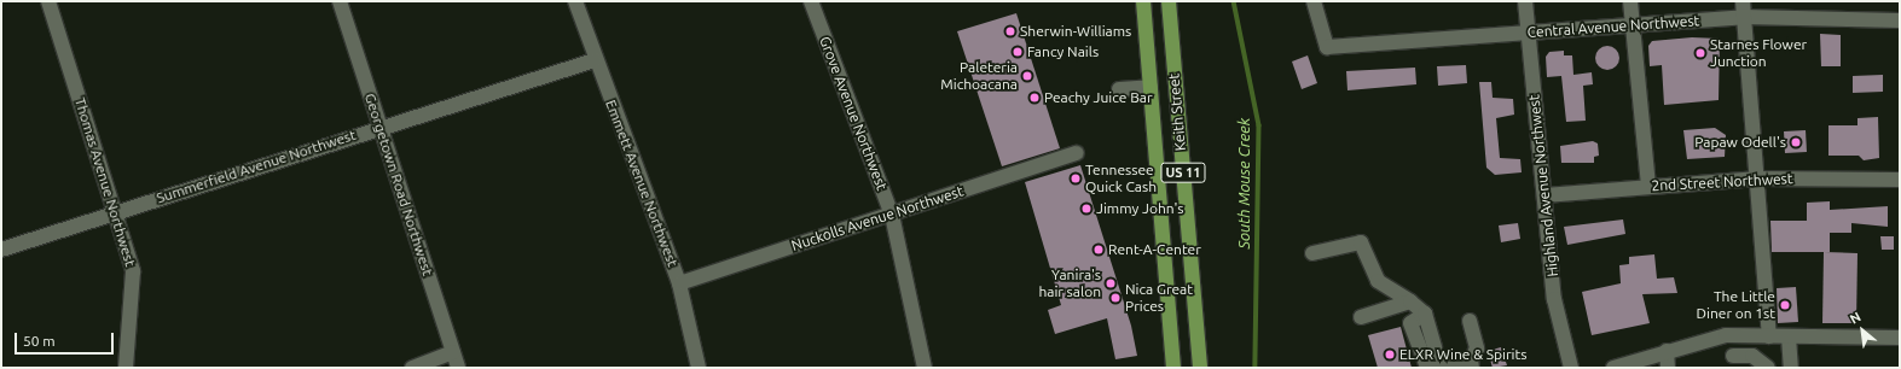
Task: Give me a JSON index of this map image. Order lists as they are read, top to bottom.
{
  "streets": {
    "main road": ["Keith Street", "US 11"],
    "street": [
      "Central Avenue Northwest",
      "Grove Avenue Northwest",
      "Summerfield Avenue Northwest",
      "Thomas Avenue Northwest",
      "2nd Street Northwest",
      "Emmett Avenue Northwest",
      "Georgetown Road Northwest",
      "Highland Avenue Northwest",
      "Nuckolls Avenue Northwest"
    ]
  },
  "crossings": [
    ["Central Avenue Northwest", "Highland Avenue Northwest"],
    ["Grove Avenue Northwest", "Nuckolls Avenue Northwest"],
    ["Summerfield Avenue Northwest", "Thomas Avenue Northwest"],
    ["Summerfield Avenue Northwest", "Emmett Avenue Northwest"],
    ["Summerfield Avenue Northwest", "Georgetown Road Northwest"],
    ["2nd Street Northwest", "Highland Avenue Northwest"],
    ["Emmett Avenue Northwest", "Nuckolls Avenue Northwest"]
  ],
  "water": ["South Mouse Creek"],
  "places": [
    "Sherwin-Williams",
    "Fancy Nails",
    "Starnes Flower Junction",
    "Paleteria Michoacana",
    "Peachy Juice Bar",
    "Papaw Odell's",
    "Tennessee Quick Cash",
    "Jimmy John's",
    "Rent-A-Center",
    "Yanira's hair salon",
    "Nica Great Prices",
    "The Little Diner on 1st",
    "ELXR Wine & Spirits"
  ],
  "scale_bar": "50 m",
  "north": "top left"
}
